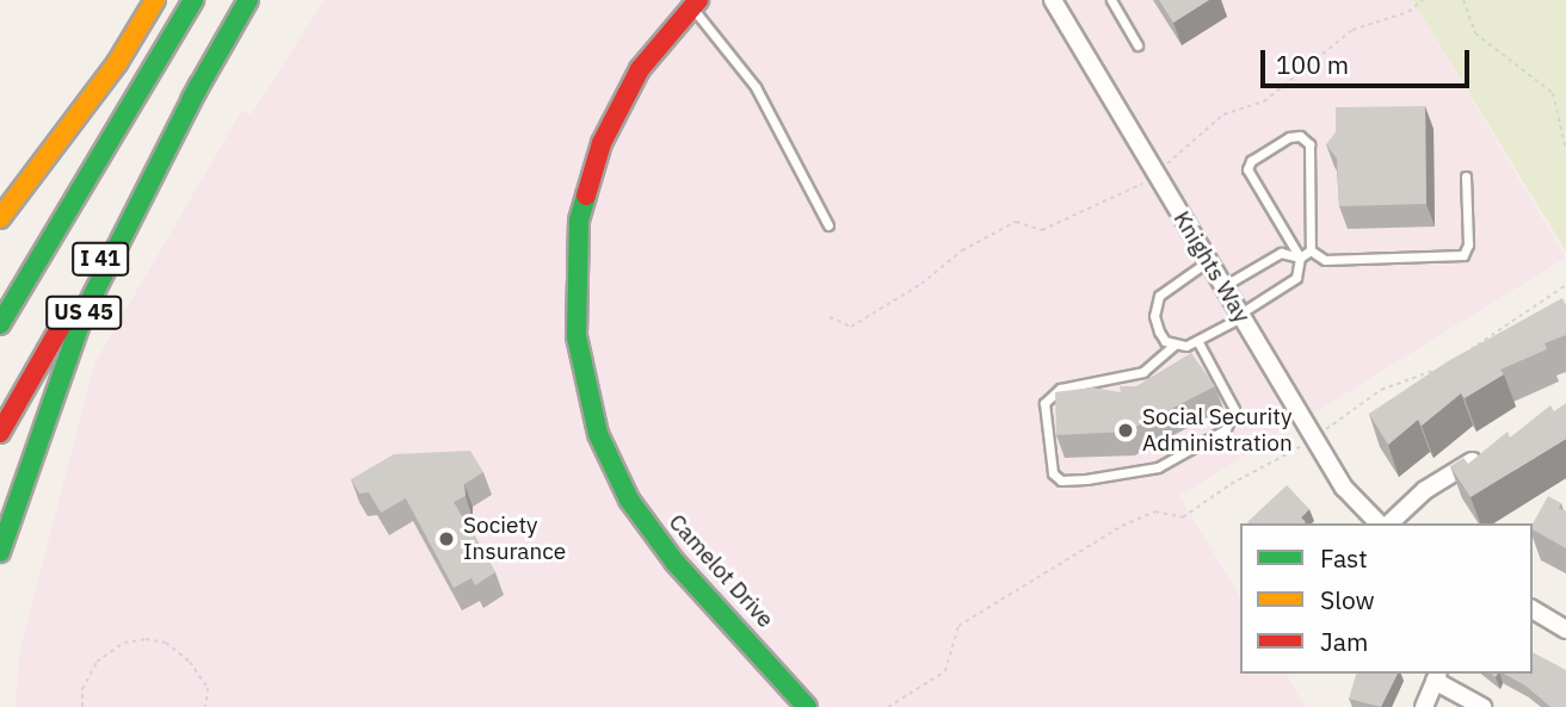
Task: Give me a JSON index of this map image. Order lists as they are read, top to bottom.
{
  "streets": {
    "main road": ["I 41", "US 45", "Camelot Drive"],
    "street": ["Knights Way"]
  },
  "crossings": [
    ["I 41", "US 45"]
  ],
  "places": ["Social Security Administration", "Society Insurance"],
  "legend": ["Fast", "Slow", "Jam"],
  "scale_bar": "100 m"
}
